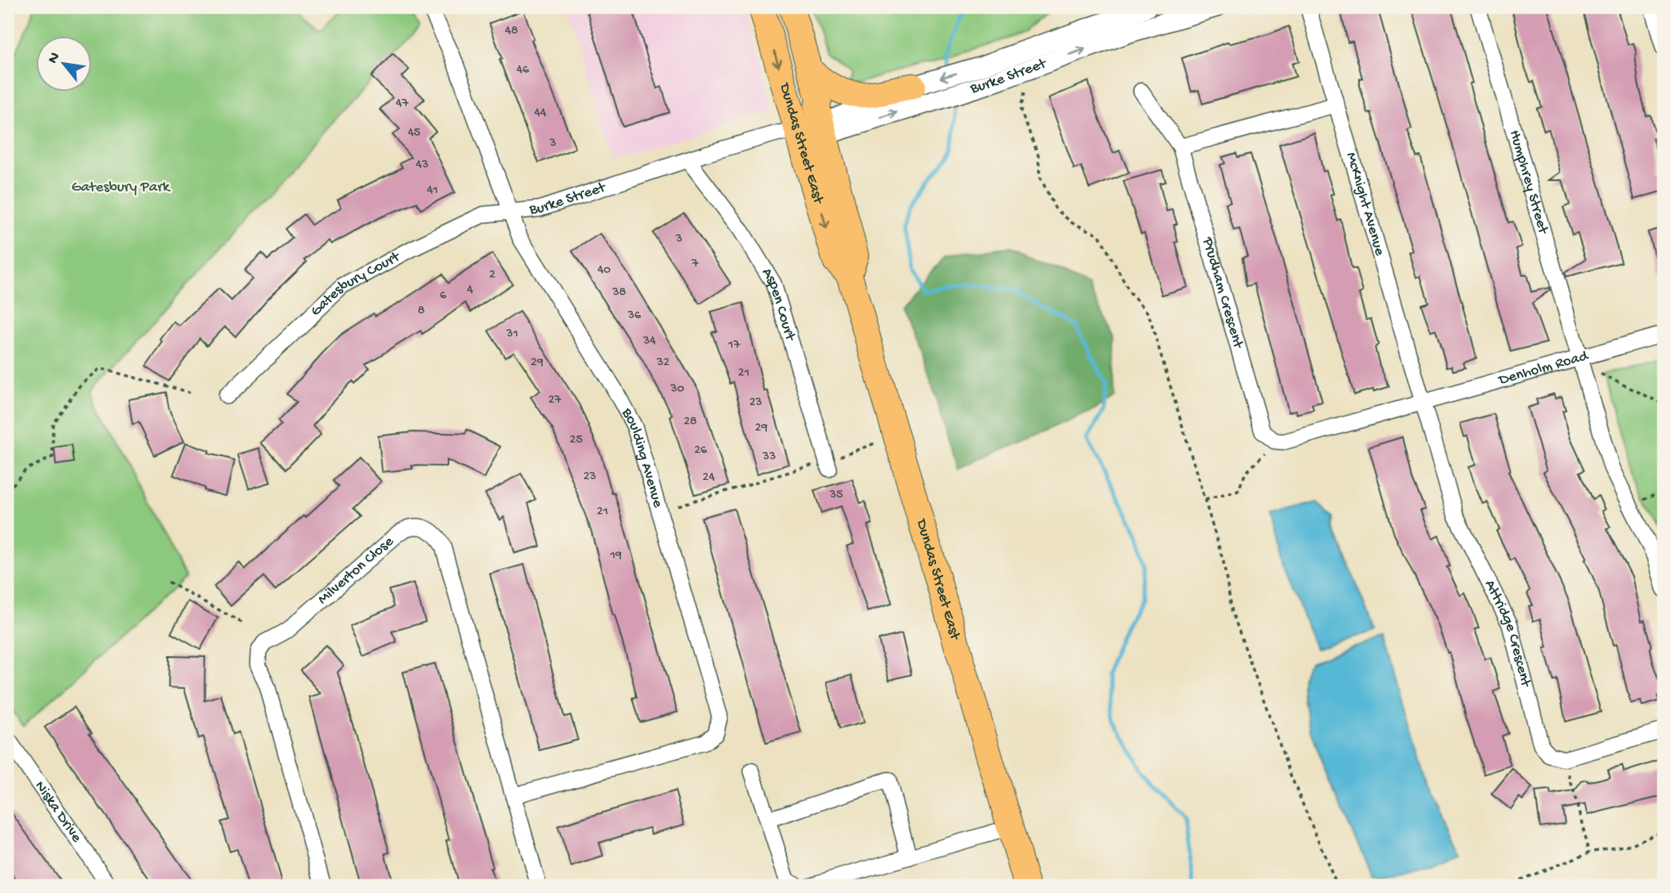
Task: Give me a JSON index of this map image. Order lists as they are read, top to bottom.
{
  "streets": {
    "main road": ["Dundas Street East"],
    "street": [
      "Burke Street",
      "Humphrey Street",
      "McKnight Avenue",
      "Gatesbury Court",
      "Prudham Crescent",
      "Aspen Court",
      "Denholm Road",
      "Boulding Avenue",
      "Milverton Close",
      "Attridge Crescent",
      "Niska Drive"
    ]
  },
  "crossings": [
    ["Burke Street", "Dundas Street East"],
    ["Burke Street", "Gatesbury Court"],
    ["Burke Street", "Aspen Court"],
    ["Burke Street", "Boulding Avenue"],
    ["Humphrey Street", "Denholm Road"],
    ["McKnight Avenue", "Prudham Crescent"],
    ["McKnight Avenue", "Denholm Road"],
    ["McKnight Avenue", "Attridge Crescent"],
    ["Gatesbury Court", "Boulding Avenue"],
    ["Prudham Crescent", "Denholm Road"],
    ["Prudham Crescent", "Attridge Crescent"],
    ["Denholm Road", "Attridge Crescent"],
    ["Boulding Avenue", "Milverton Close"]
  ],
  "parks": ["Gatesbury Park"],
  "house_numbers": [
    "48",
    "46",
    "47",
    "44",
    "45",
    "3",
    "43",
    "41",
    "3",
    "7",
    "40",
    "2",
    "4",
    "38",
    "6",
    "8",
    "36",
    "31",
    "34",
    "17",
    "29",
    "32",
    "21",
    "30",
    "27",
    "23",
    "28",
    "29",
    "25",
    "26",
    "33",
    "23",
    "24",
    "35",
    "21",
    "19"
  ],
  "north": "top left"
}
